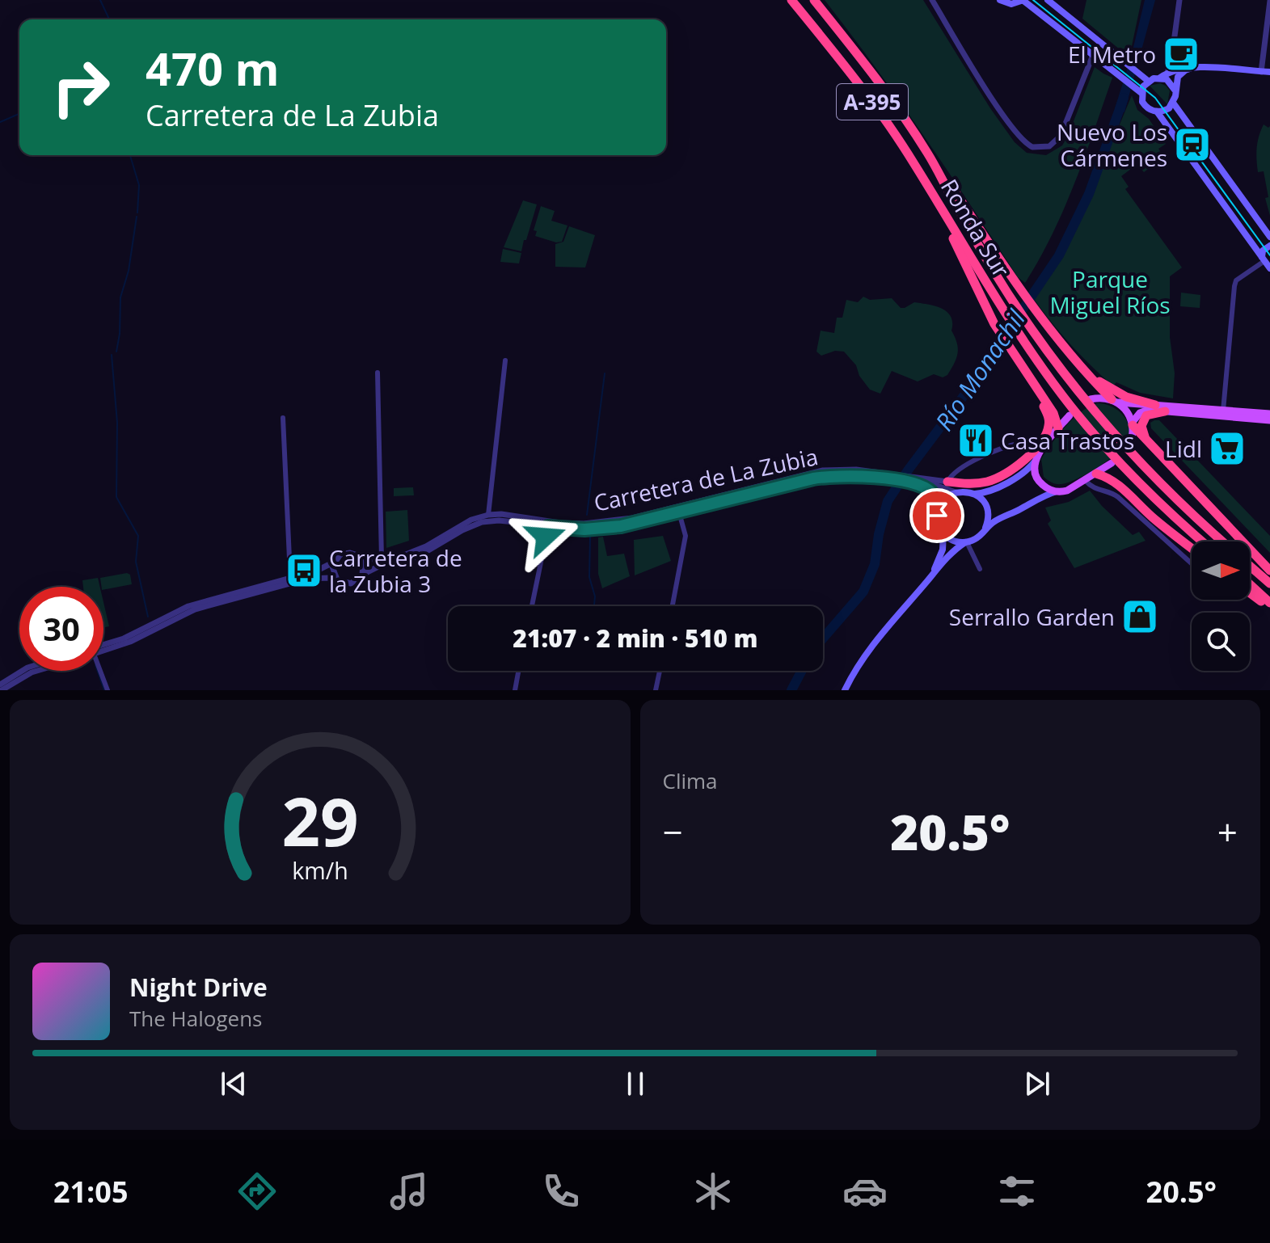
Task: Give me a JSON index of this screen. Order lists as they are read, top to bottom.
{
  "streets": {
    "highway": ["A-395", "Ronda Sur"],
    "street": ["Carretera de La Zubia"]
  },
  "water": ["Río Monachil"],
  "parks": ["Parque Miguel Ríos"],
  "places": {
    "cafe": ["El Metro"],
    "station": ["Nuevo Los Cármenes"],
    "restaurant": ["Casa Trastos"],
    "supermarket": ["Lidl"],
    "bus stop": ["Carretera de la Zubia 3"],
    "shop": ["Serrallo Garden"]
  },
  "north": "right",
  "page": {
    "turn": ["470 m", "Carretera de La Zubia"],
    "limit": "30",
    "trip": "21:07 · 2 min · 510 m",
    "tile": "Clima",
    "heat": ["−", "20.5°", "+"],
    "song": ["Night Drive", "The Halogens"],
    "tabs": ["21:05", "20.5°"],
    "gauge": ["29", "km/h"]
  }
}
